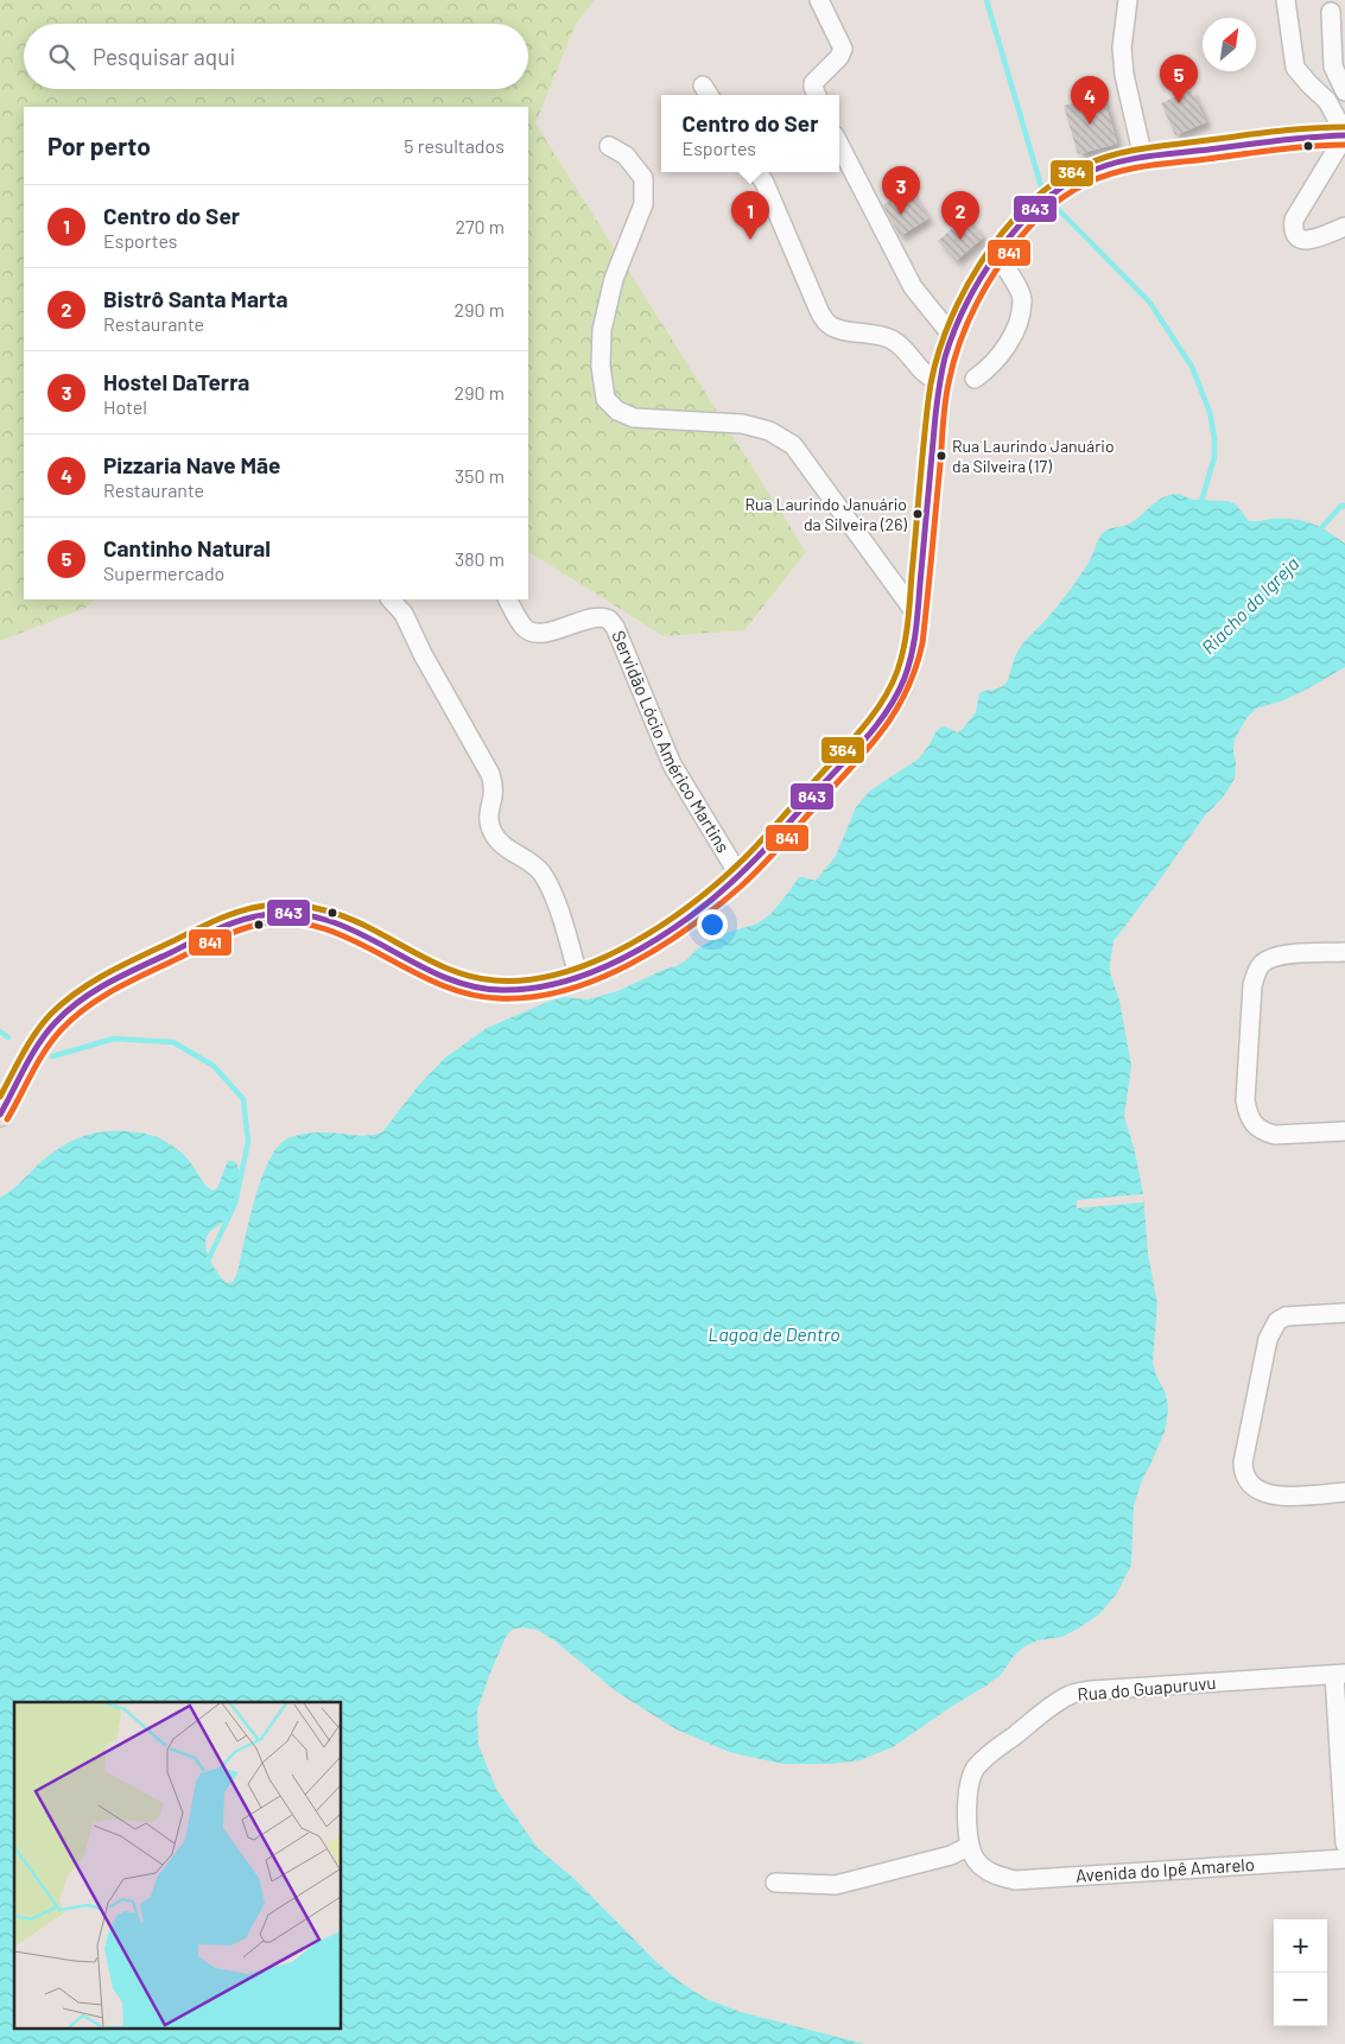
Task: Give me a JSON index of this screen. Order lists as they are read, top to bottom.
{
  "streets": {
    "street": ["Servidão Lócio Américo Martins", "Rua do Guapuruvu", "Avenida do Ipê Amarelo"]
  },
  "crossings": [
    ["Rua do Guapuruvu", "Avenida do Ipê Amarelo"]
  ],
  "water": ["Riacho da Igreja", "Lagoa de Dentro"],
  "places": ["Rua Laurindo Januário da Silveira (17)", "Rua Laurindo Januário da Silveira (26)"],
  "lines": ["transit line 364", "transit line 843", "transit line 841"],
  "north": "top right",
  "page": {
    "search": "Pesquisar aqui",
    "pins": [
      "5",
      "4",
      "3",
      "1",
      "2"
    ],
    "popup": ["Centro do Ser", "Esportes"],
    "heading": ["Por perto", "5 resultados"],
    "list": [
      {
        "mark": "1",
        "name": "Centro do Ser",
        "note": "Esportes",
        "value": "270 m"
      },
      {
        "mark": "2",
        "name": "Bistrô Santa Marta",
        "note": "Restaurante",
        "value": "290 m"
      },
      {
        "mark": "3",
        "name": "Hostel DaTerra",
        "note": "Hotel",
        "value": "290 m"
      },
      {
        "mark": "4",
        "name": "Pizzaria Nave Mãe",
        "note": "Restaurante",
        "value": "350 m"
      },
      {
        "mark": "5",
        "name": "Cantinho Natural",
        "note": "Supermercado",
        "value": "380 m"
      }
    ],
    "map_buttons": ["+", "−"]
  }
}
